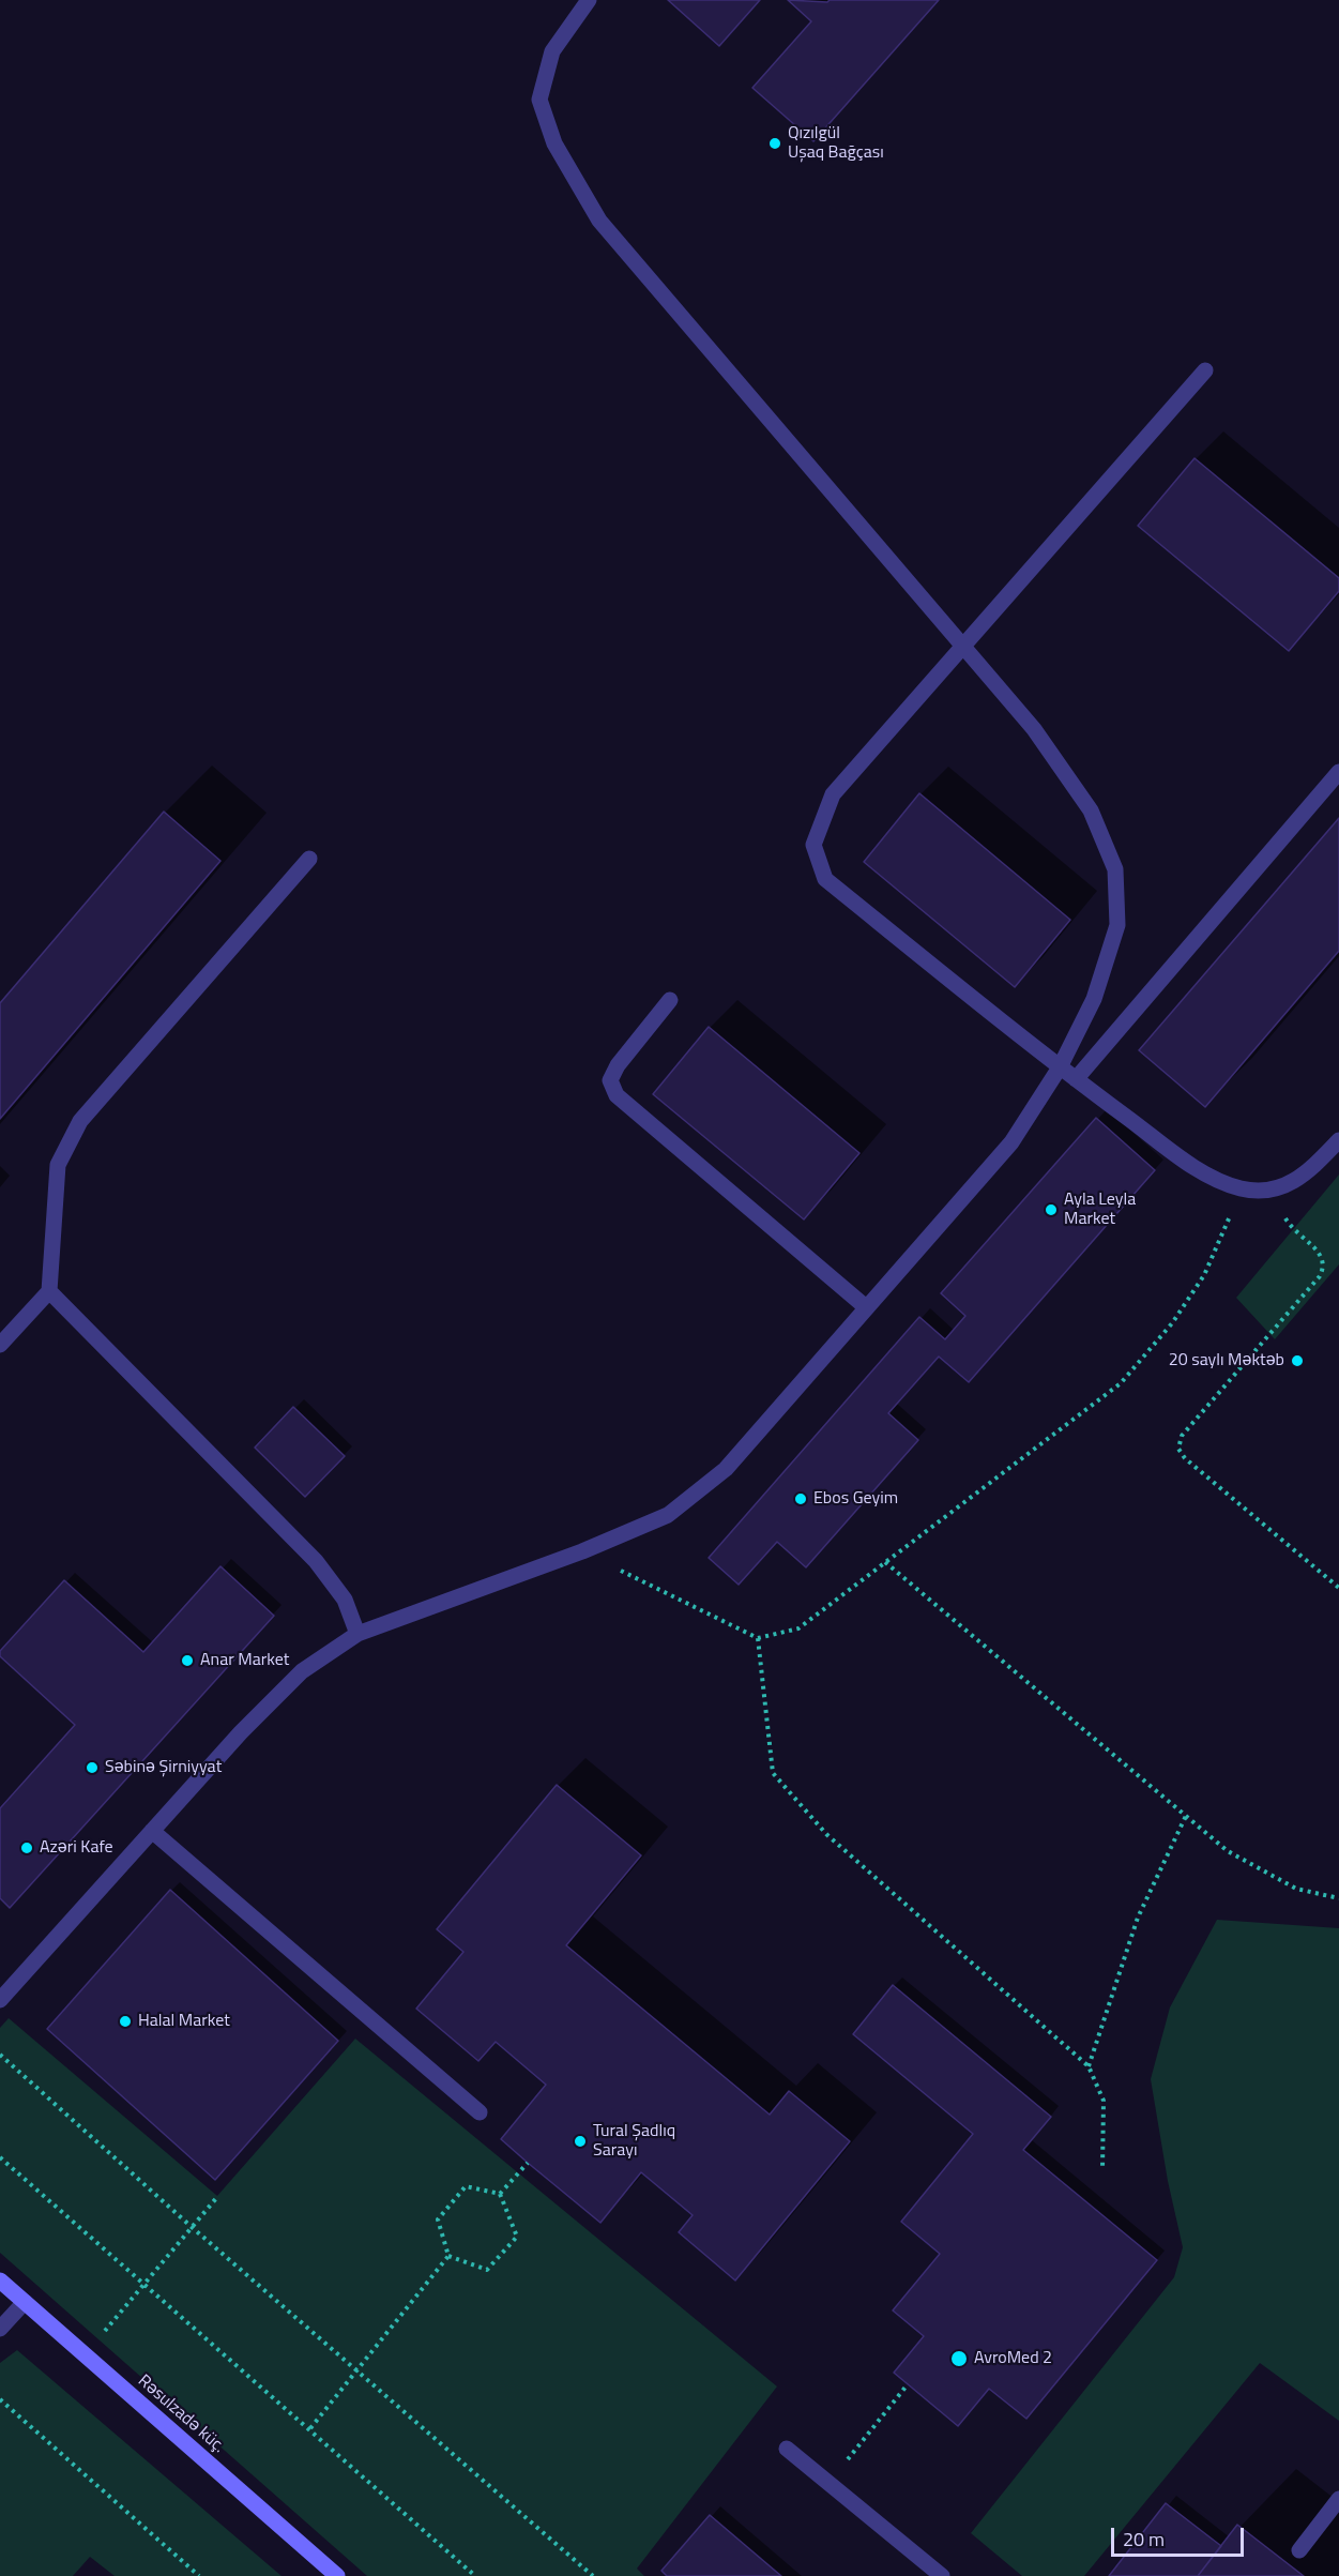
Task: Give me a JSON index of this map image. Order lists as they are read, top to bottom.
{
  "streets": {
    "main road": ["Rəsulzadə küç."]
  },
  "places": [
    "Qızılgül Uşaq Bağçası",
    "Ayla Leyla Market",
    "20 saylı Məktəb",
    "Ebos Geyim",
    "Anar Market",
    "Səbinə Şirniyyat",
    "Azəri Kafe",
    "Halal Market",
    "Tural Şadlıq Sarayı",
    "AvroMed 2"
  ],
  "scale_bar": "20 m"
}
